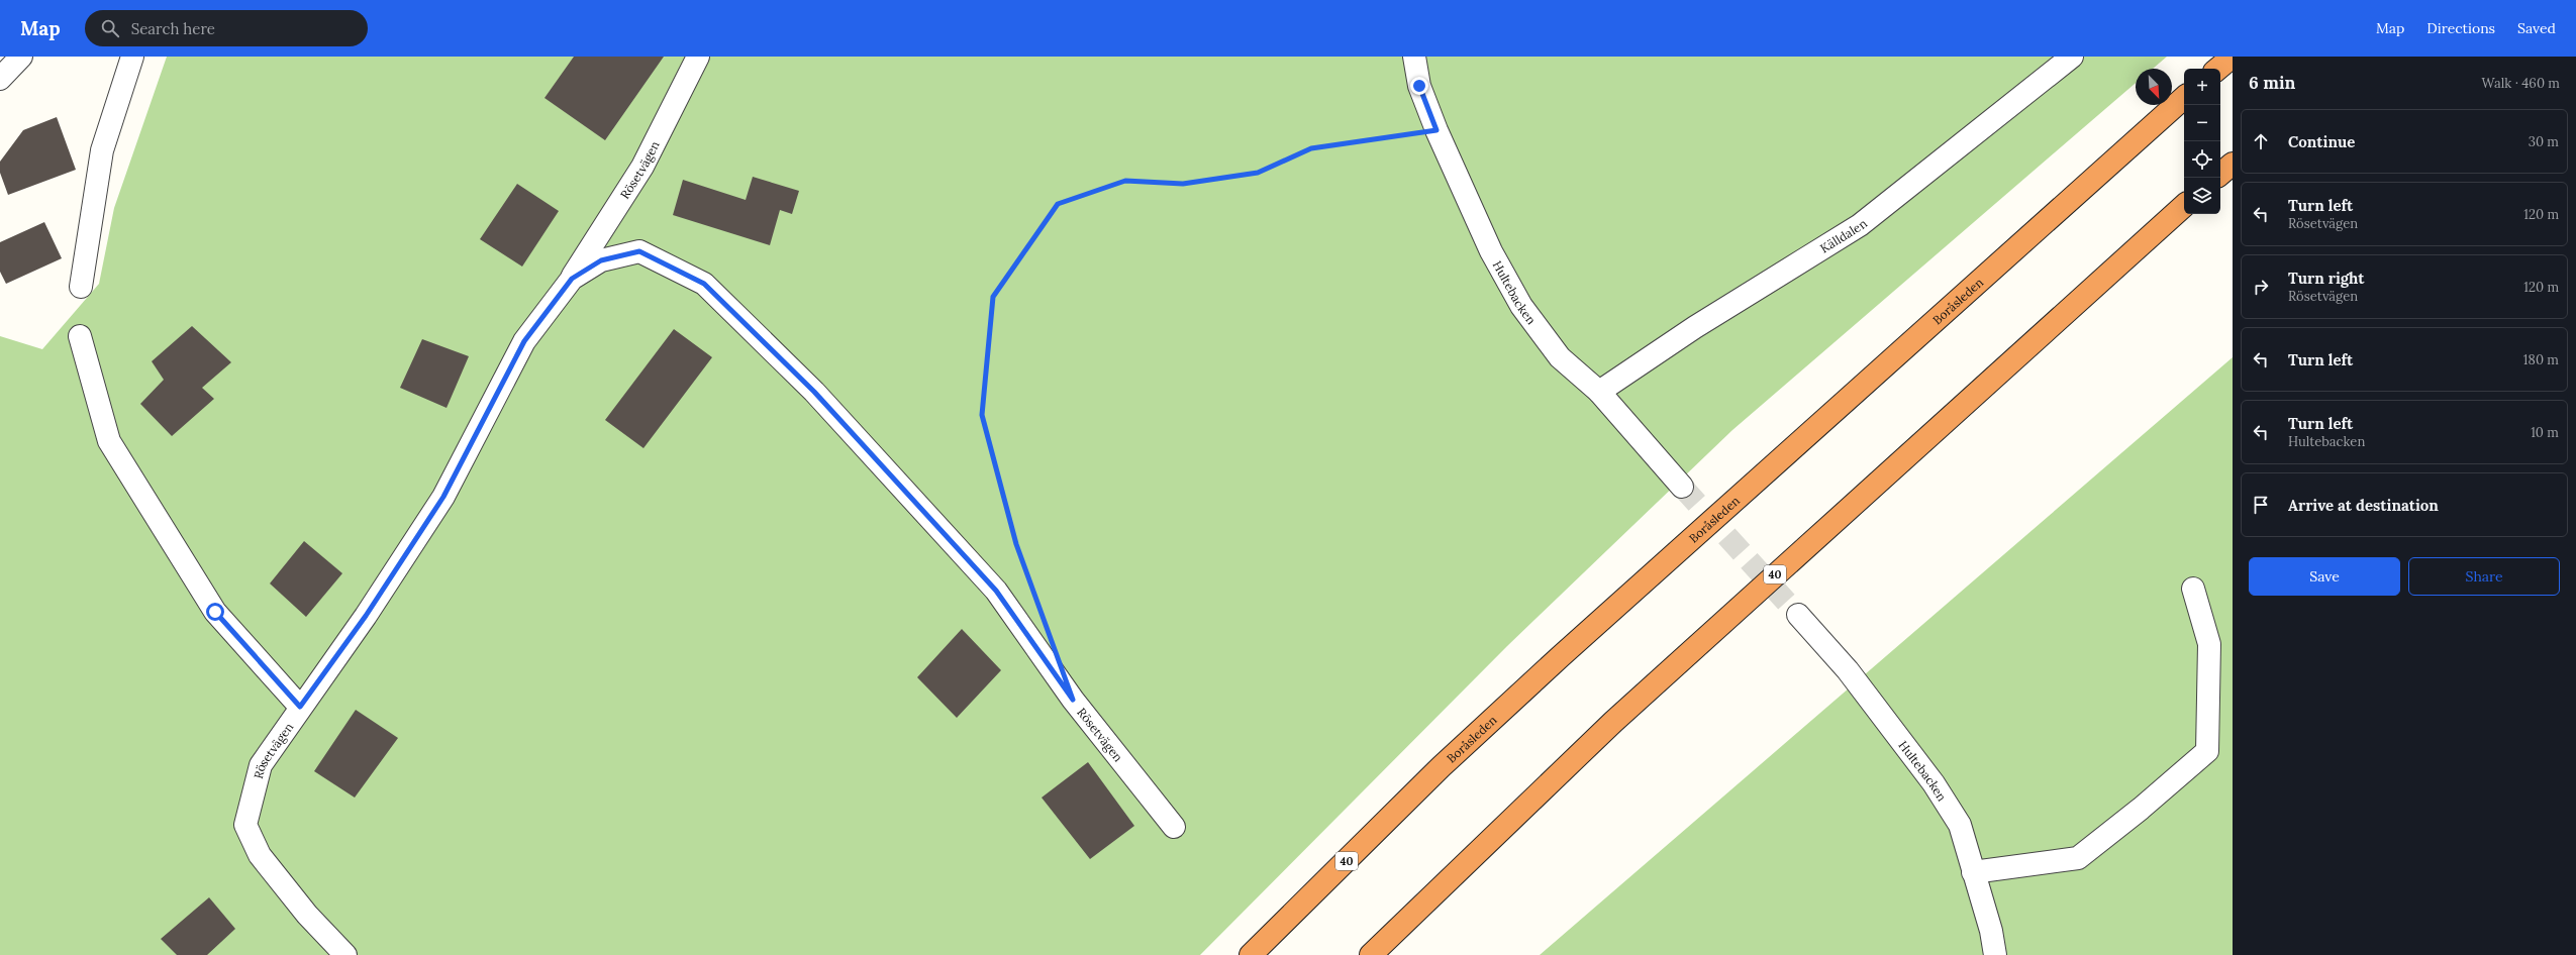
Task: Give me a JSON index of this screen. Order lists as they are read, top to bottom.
{
  "streets": {
    "highway": ["Boråsleden", "40"],
    "street": ["Rösetvägen", "Källdalen", "Hultebacken"]
  },
  "crossings": [
    ["Källdalen", "Hultebacken"]
  ],
  "north": "bottom right",
  "page": {
    "header": "Map",
    "search": "Search here",
    "nav": ["Map", "Directions", "Saved"],
    "heading": ["6 min", "Walk · 460 m"],
    "map_buttons": ["+", "−"],
    "list": [
      ["Continue", "30 m"],
      ["Turn left", "Rösetvägen", "120 m"],
      ["Turn right", "Rösetvägen", "120 m"],
      ["Turn left", "180 m"],
      ["Turn left", "Hultebacken", "10 m"],
      "Arrive at destination"
    ],
    "buttons": ["Save", "Share"]
  }
}
